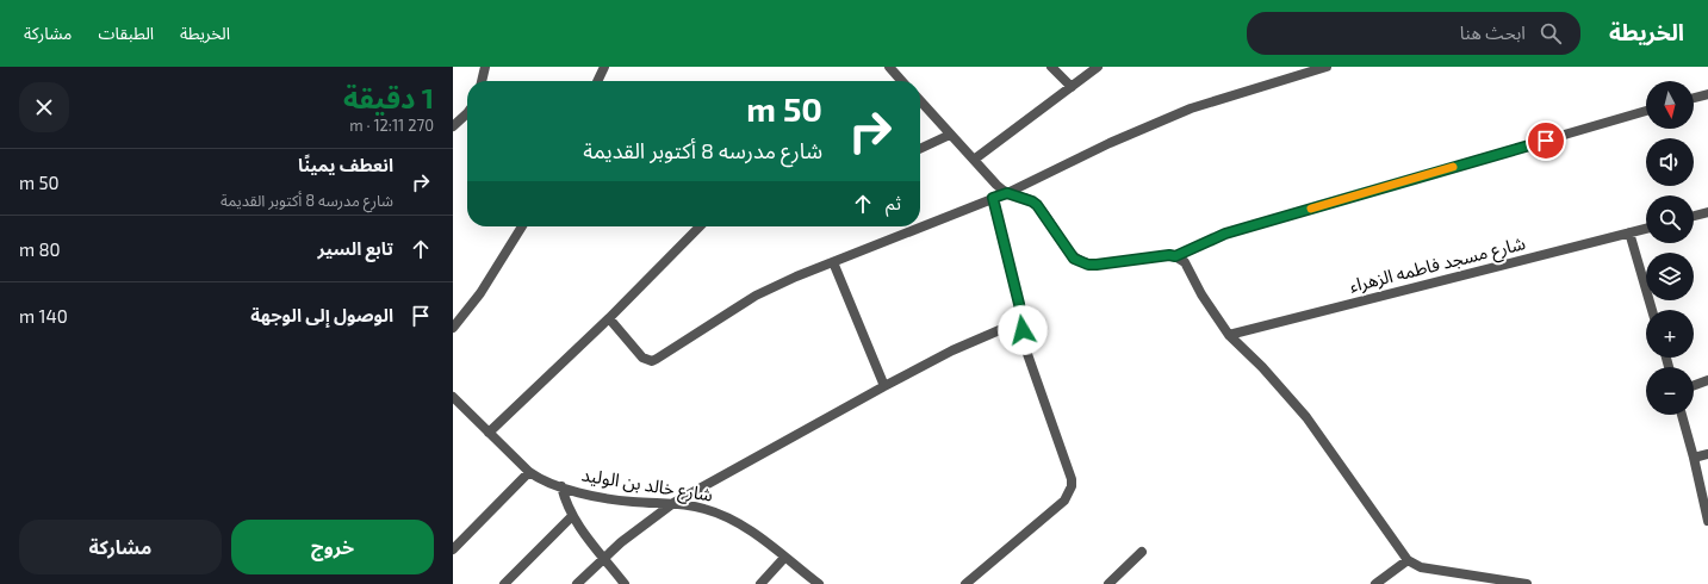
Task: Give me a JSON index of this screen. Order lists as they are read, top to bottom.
{
  "streets": {
    "street": ["شارع مسجد فاطمه الزهراء", "شارع خالد بن الوليد"]
  },
  "north": "bottom",
  "page": {
    "header": "الخريطة",
    "search": "ابحث هنا",
    "nav": ["الخريطة", "الطبقات", "مشاركة"],
    "heading": ["1 دقيقة", "270 m · 12:11"],
    "map_buttons": ["+", "−"],
    "turn": ["50 m", "شارع مدرسه 8 أكتوبر القديمة"],
    "list": [
      {
        "name": "انعطف يمينًا",
        "note": "شارع مدرسه 8 أكتوبر القديمة",
        "value": "50 m"
      },
      {
        "name": "تابع السير",
        "value": "80 m"
      },
      {
        "name": "الوصول إلى الوجهة",
        "value": "140 m"
      }
    ],
    "then": "ثم",
    "buttons": ["خروج", "مشاركة"]
  }
}
